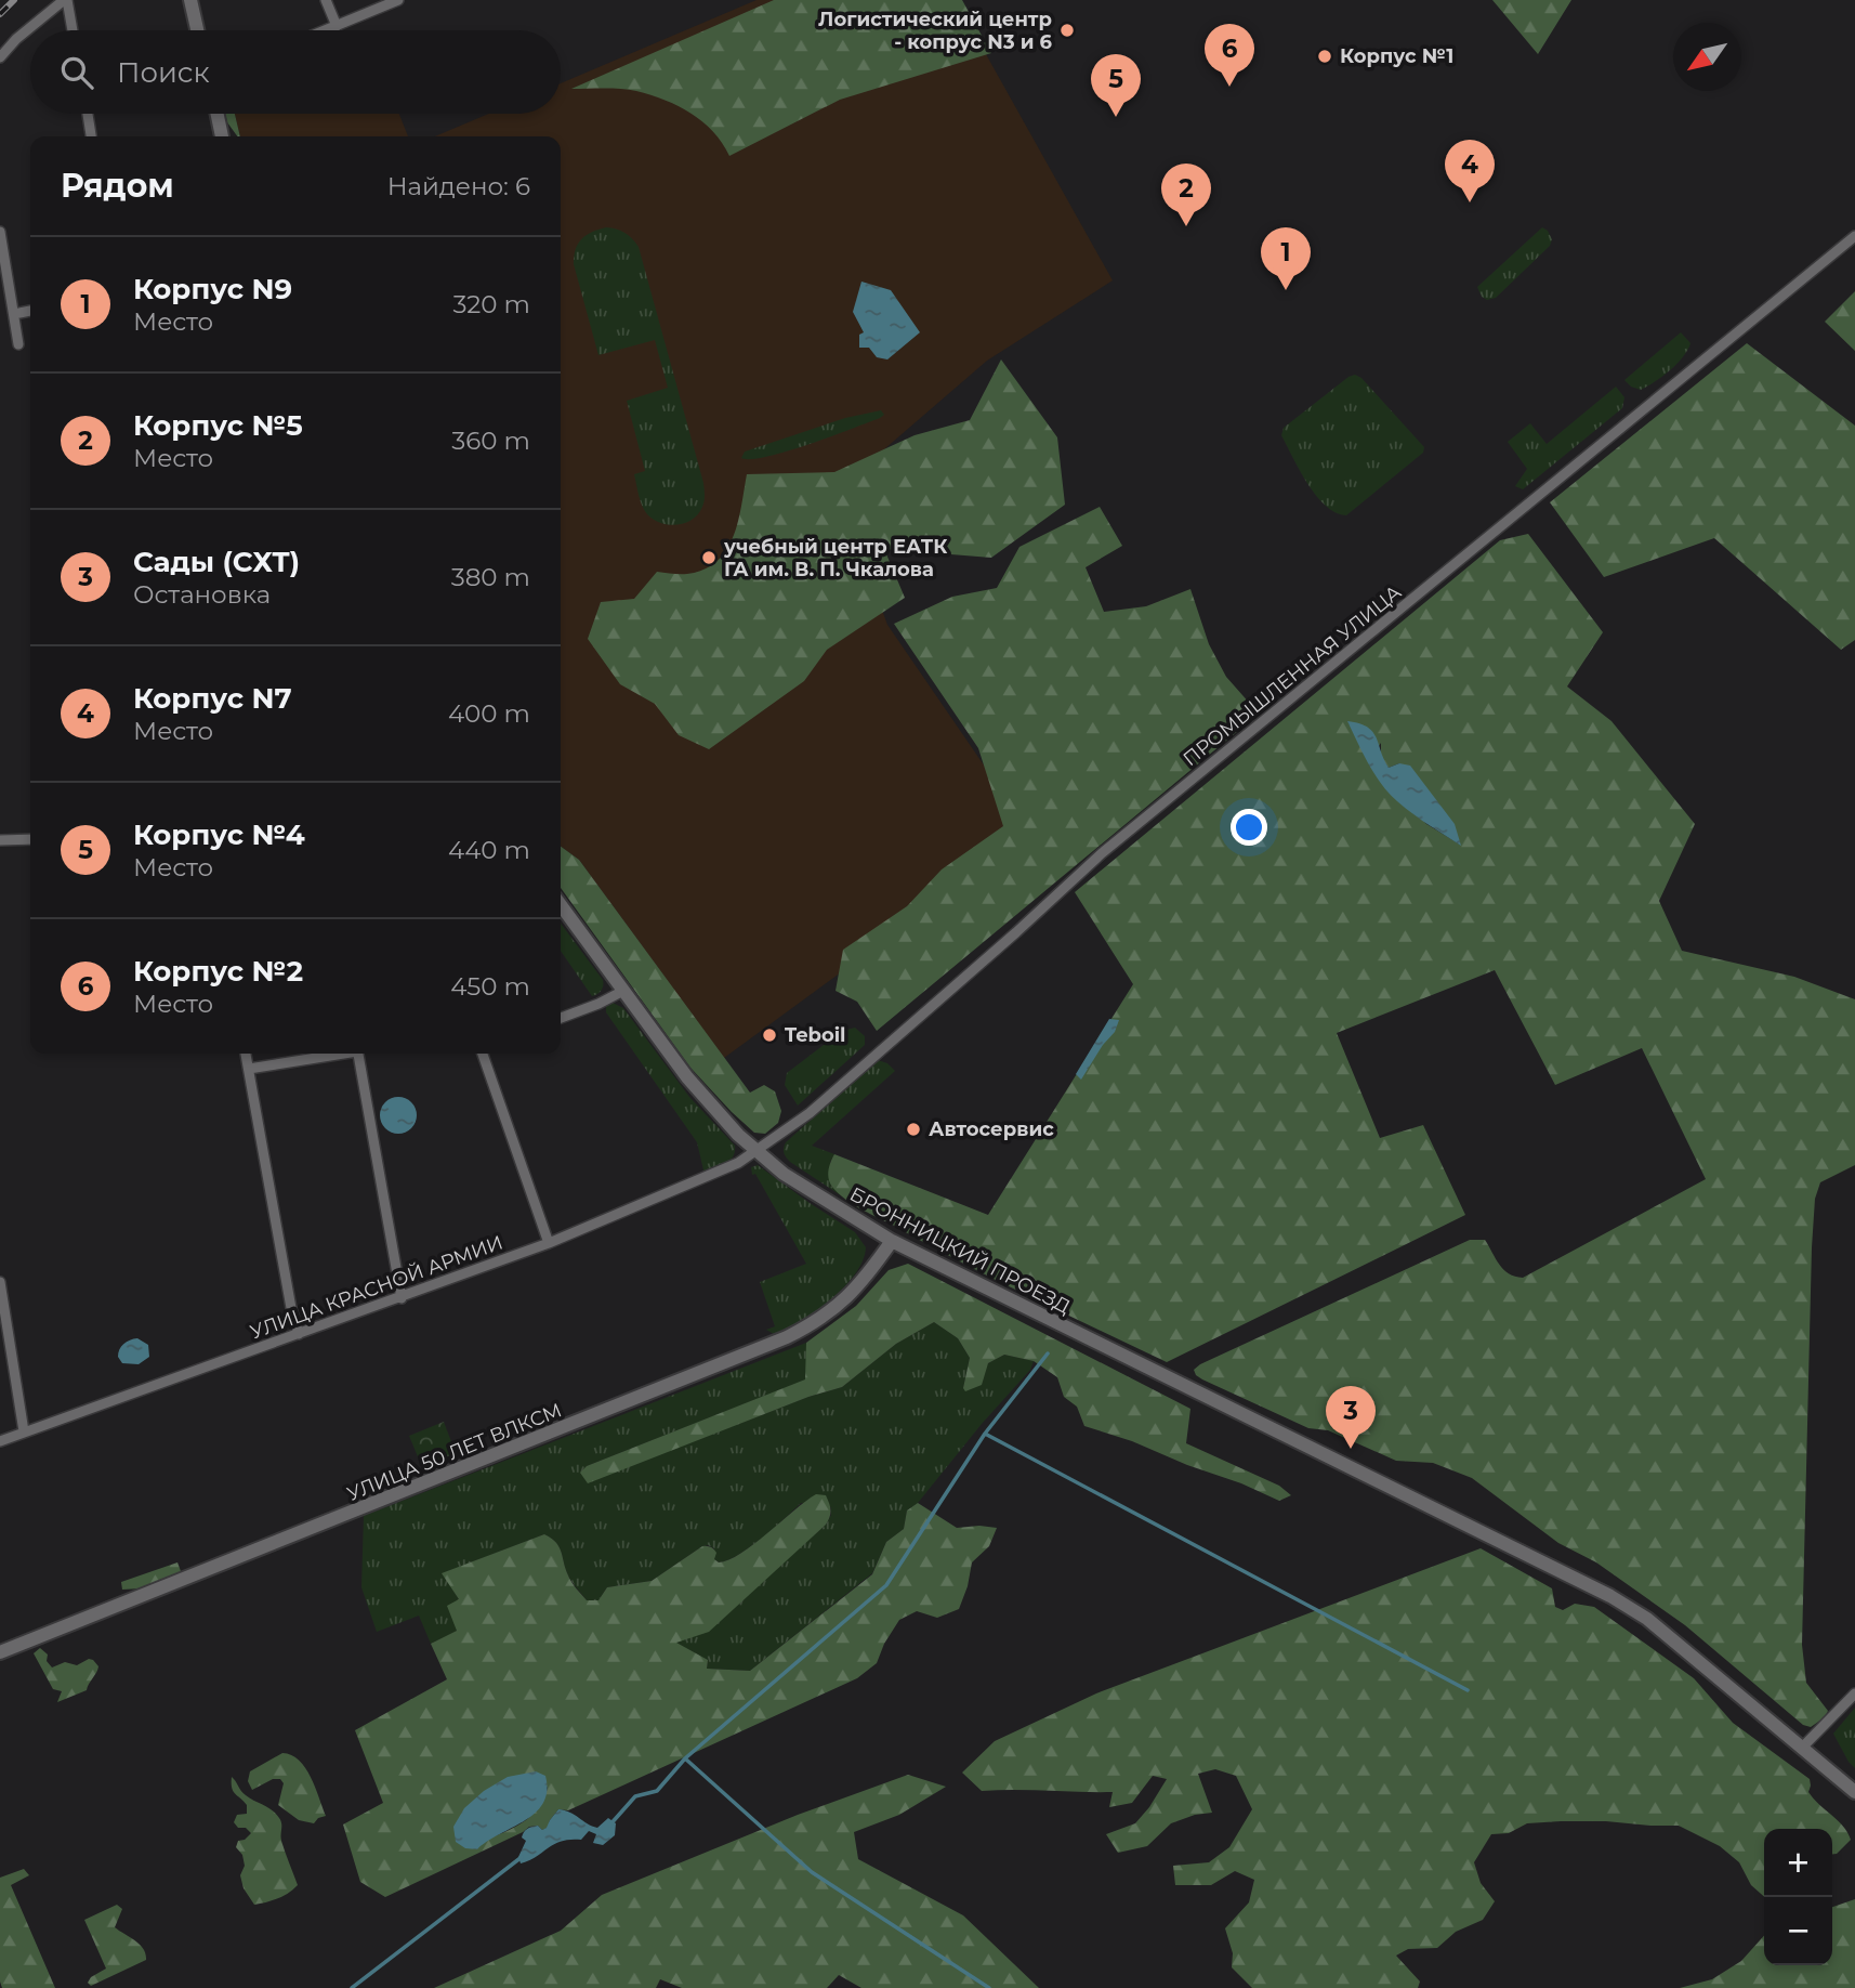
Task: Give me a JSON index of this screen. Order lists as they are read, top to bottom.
{
  "streets": {
    "main road": ["БРОННИЦКИЙ ПРОЕЗД", "УЛИЦА 50 ЛЕТ ВЛКСМ"],
    "street": ["ПРОМЫШЛЕННАЯ УЛИЦА", "УЛИЦА КРАСНОЙ АРМИИ"]
  },
  "crossings": [
    ["ПРОМЫШЛЕННАЯ УЛИЦА", "БРОННИЦКИЙ ПРОЕЗД"],
    ["ПРОМЫШЛЕННАЯ УЛИЦА", "УЛИЦА КРАСНОЙ АРМИИ"],
    ["БРОННИЦКИЙ ПРОЕЗД", "УЛИЦА КРАСНОЙ АРМИИ"],
    ["БРОННИЦКИЙ ПРОЕЗД", "УЛИЦА 50 ЛЕТ ВЛКСМ"]
  ],
  "places": [
    "Логистический центр - копрус N3 и 6",
    "Корпус №1",
    "учебный центр ЕАТК ГА им. В. П. Чкалова",
    "Teboil",
    "Автосервис"
  ],
  "north": "bottom left",
  "page": {
    "pins": [
      "6",
      "5",
      "4",
      "2",
      "1",
      "3"
    ],
    "search": "Поиск",
    "heading": ["Рядом", "Найдено: 6"],
    "list": [
      {
        "mark": "1",
        "name": "Корпус N9",
        "note": "Место",
        "value": "320 m"
      },
      {
        "mark": "2",
        "name": "Корпус №5",
        "note": "Место",
        "value": "360 m"
      },
      {
        "mark": "3",
        "name": "Сады (СХТ)",
        "note": "Остановка",
        "value": "380 m"
      },
      {
        "mark": "4",
        "name": "Корпус N7",
        "note": "Место",
        "value": "400 m"
      },
      {
        "mark": "5",
        "name": "Корпус №4",
        "note": "Место",
        "value": "440 m"
      },
      {
        "mark": "6",
        "name": "Корпус №2",
        "note": "Место",
        "value": "450 m"
      }
    ],
    "map_buttons": ["+", "−"]
  }
}
